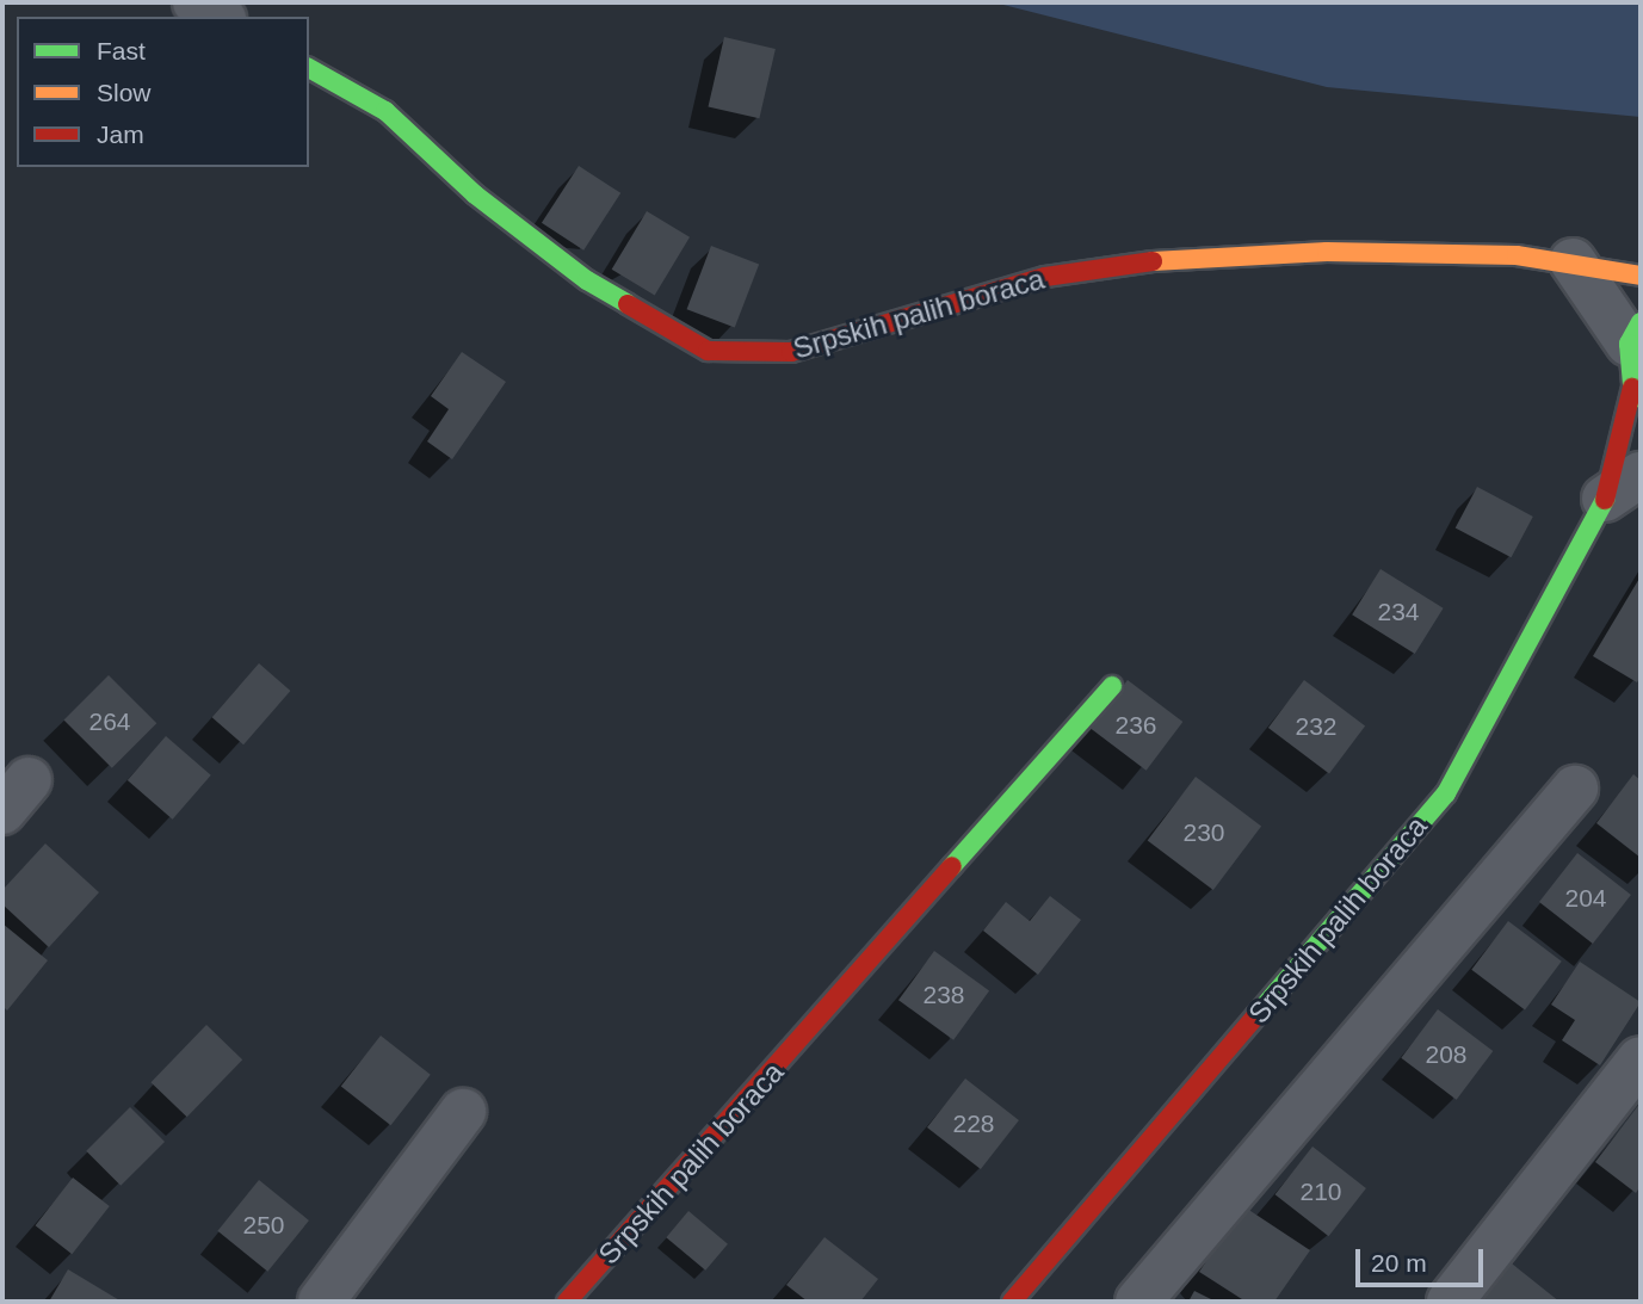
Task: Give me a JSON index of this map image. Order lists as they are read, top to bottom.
{
  "streets": {
    "street": ["Srpskih palih boraca"]
  },
  "house_numbers": [
    "234",
    "264",
    "236",
    "232",
    "230",
    "204",
    "238",
    "208",
    "228",
    "210",
    "250"
  ],
  "legend": ["Fast", "Slow", "Jam"],
  "scale_bar": "20 m"
}
